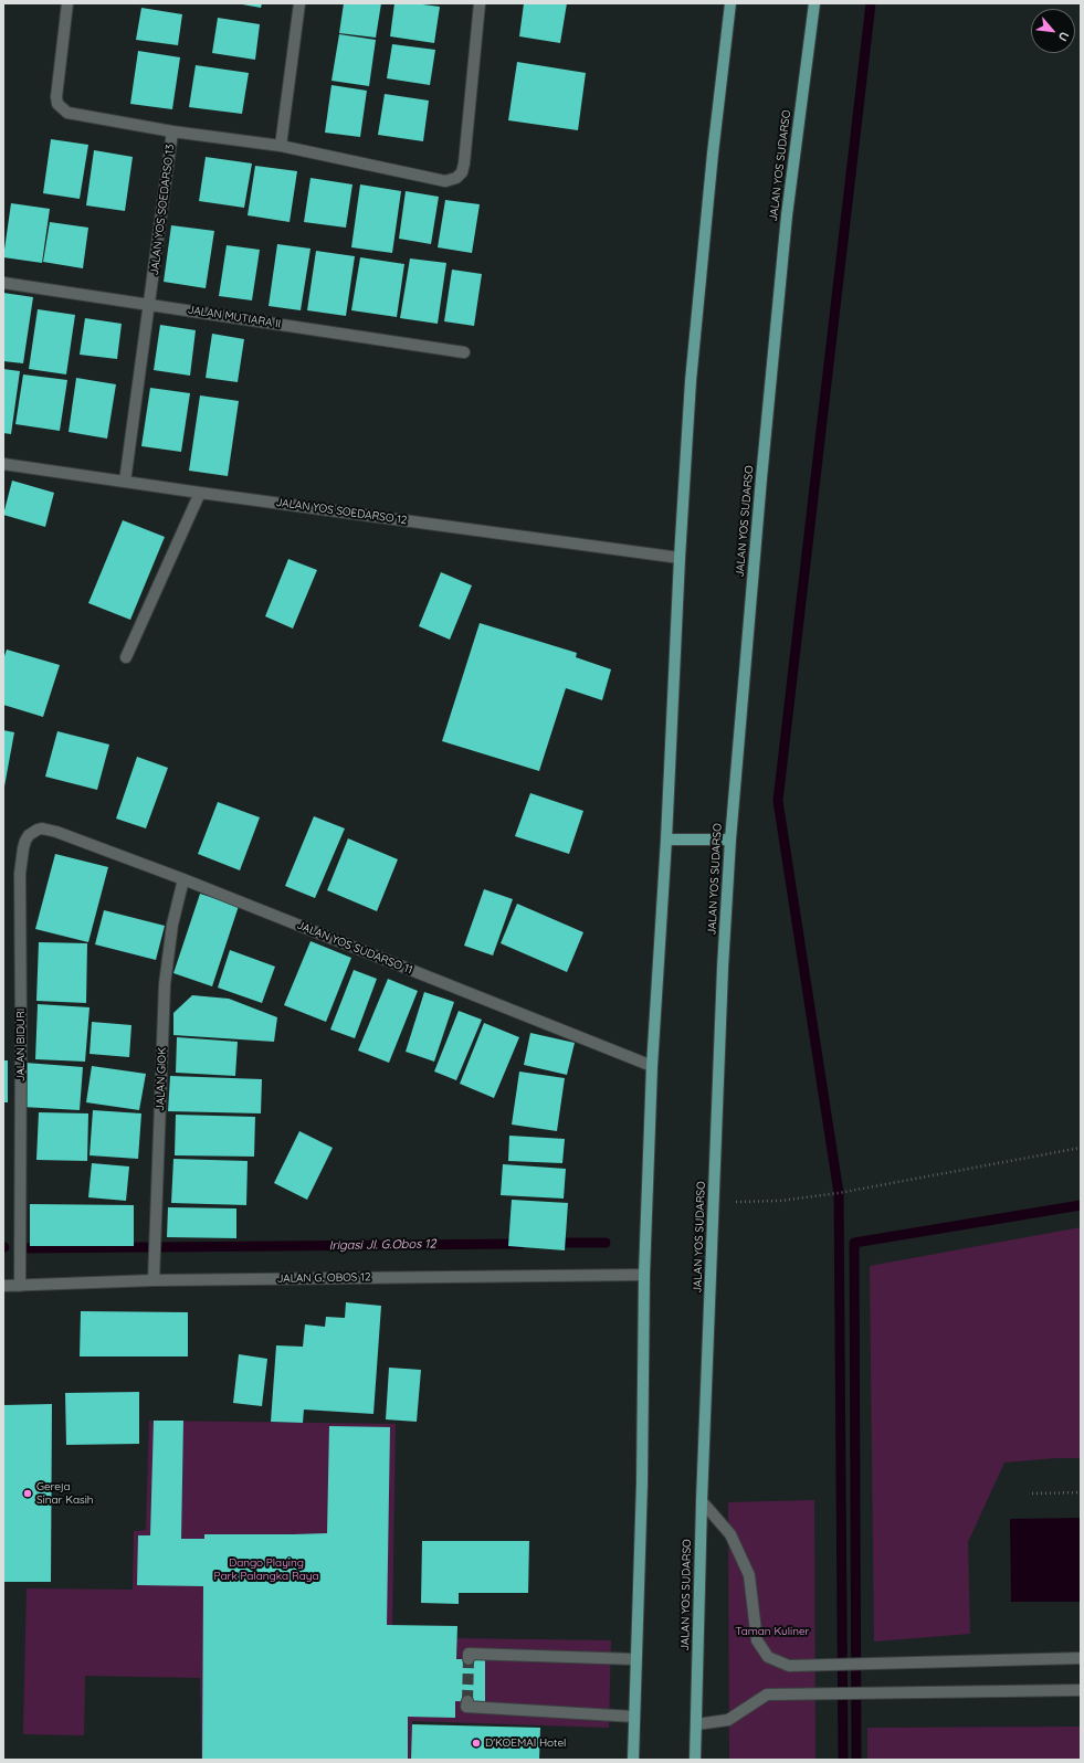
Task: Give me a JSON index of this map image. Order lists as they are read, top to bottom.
{
  "streets": {
    "main road": ["JALAN YOS SUDARSO"],
    "street": [
      "JALAN YOS SOEDARSO 13",
      "JALAN MUTIARA II",
      "JALAN YOS SOEDARSO 12",
      "JALAN YOS SUDARSO 11",
      "JALAN BIDURI",
      "JALAN GIOK",
      "JALAN G. OBOS 12"
    ]
  },
  "crossings": [
    ["JALAN YOS SOEDARSO 13", "JALAN MUTIARA II"],
    ["JALAN YOS SOEDARSO 13", "JALAN YOS SOEDARSO 12"],
    ["JALAN YOS SUDARSO 11", "JALAN BIDURI"],
    ["JALAN YOS SUDARSO 11", "JALAN GIOK"],
    ["JALAN BIDURI", "JALAN G. OBOS 12"],
    ["JALAN GIOK", "JALAN G. OBOS 12"]
  ],
  "water": ["Irigasi Jl. G.Obos 12"],
  "parks": ["Dango Playing Park Palangka Raya", "Taman Kuliner"],
  "places": ["Gereja Sinar Kasih", "D'KOEMAI Hotel"],
  "north": "bottom right"
}
